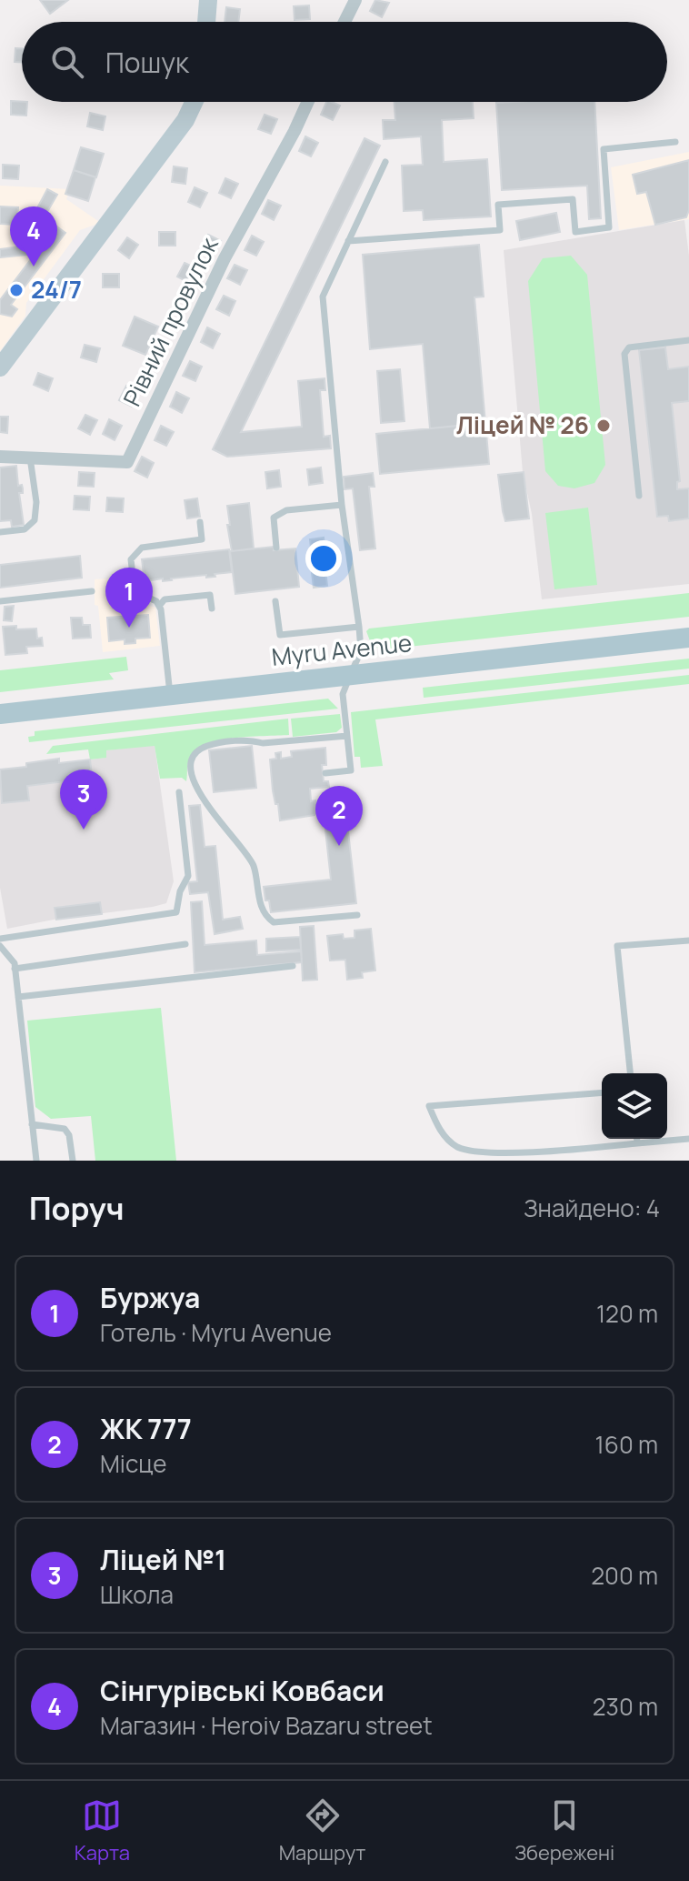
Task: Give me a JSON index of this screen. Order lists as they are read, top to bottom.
{
  "streets": {
    "main road": ["Myru Avenue"],
    "street": ["Рівний провулок"]
  },
  "places": ["24/7", "Ліцей № 26"],
  "page": {
    "search": "Пошук",
    "pins": [
      "4",
      "1",
      "3",
      "2"
    ],
    "heading": ["Поруч", "Знайдено: 4"],
    "list": [
      {
        "mark": "1",
        "name": "Буржуа",
        "note": "Готель · Myru Avenue",
        "value": "120 m"
      },
      {
        "mark": "2",
        "name": "ЖК 777",
        "note": "Місце",
        "value": "160 m"
      },
      {
        "mark": "3",
        "name": "Ліцей №1",
        "note": "Школа",
        "value": "200 m"
      },
      {
        "mark": "4",
        "name": "Сінгурівські Ковбаси",
        "note": "Магазин · Heroiv Bazaru street",
        "value": "230 m"
      }
    ],
    "nav": ["Карта", "Маршрут", "Збережені"]
  }
}
